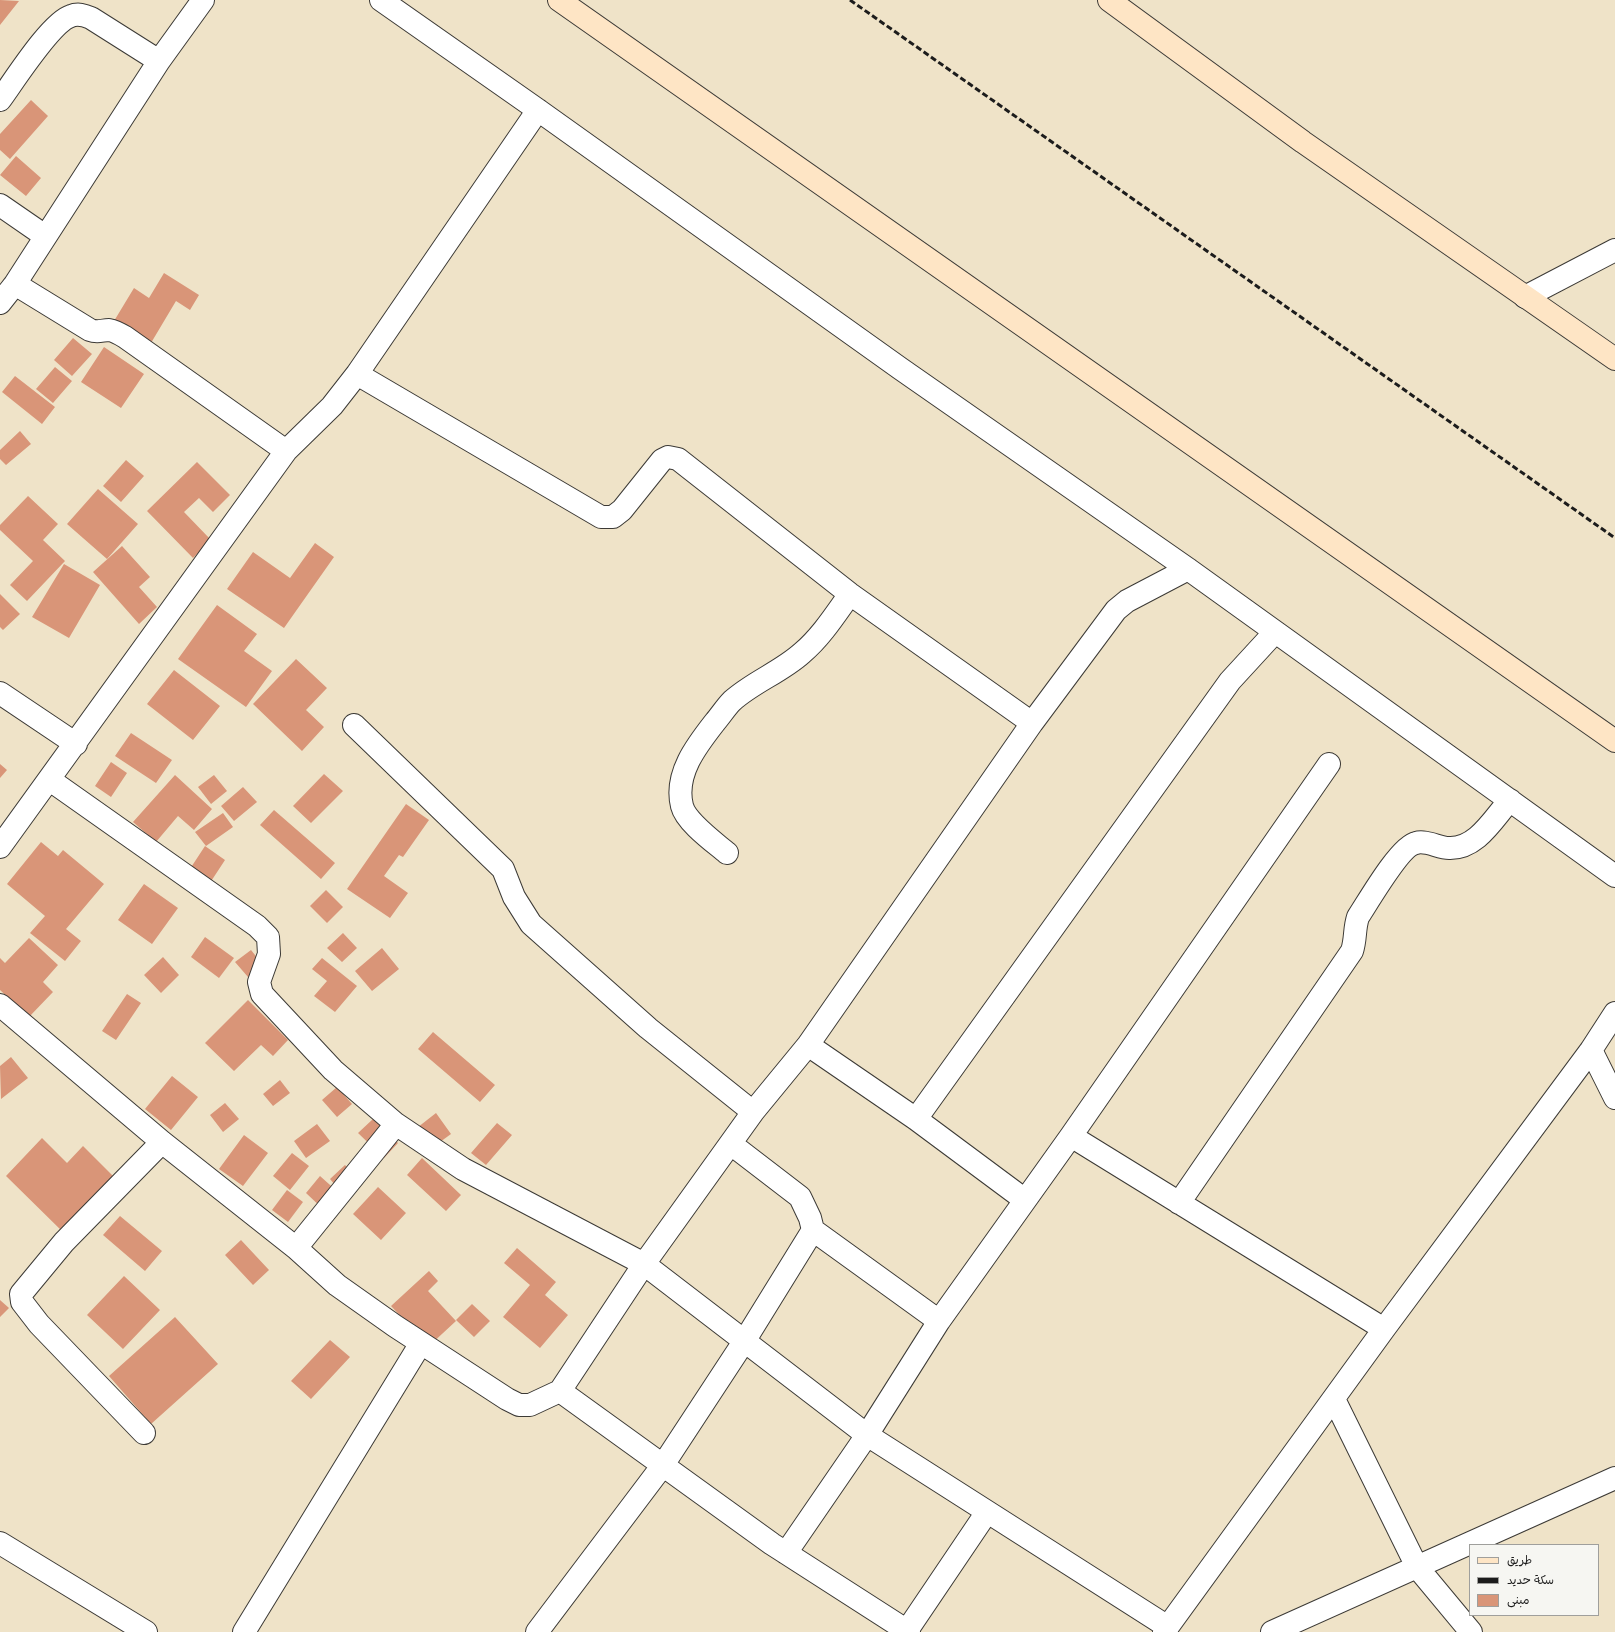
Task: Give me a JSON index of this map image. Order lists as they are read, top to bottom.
{
  "legend": ["طريق", "سكة حديد", "مبنى"]
}
